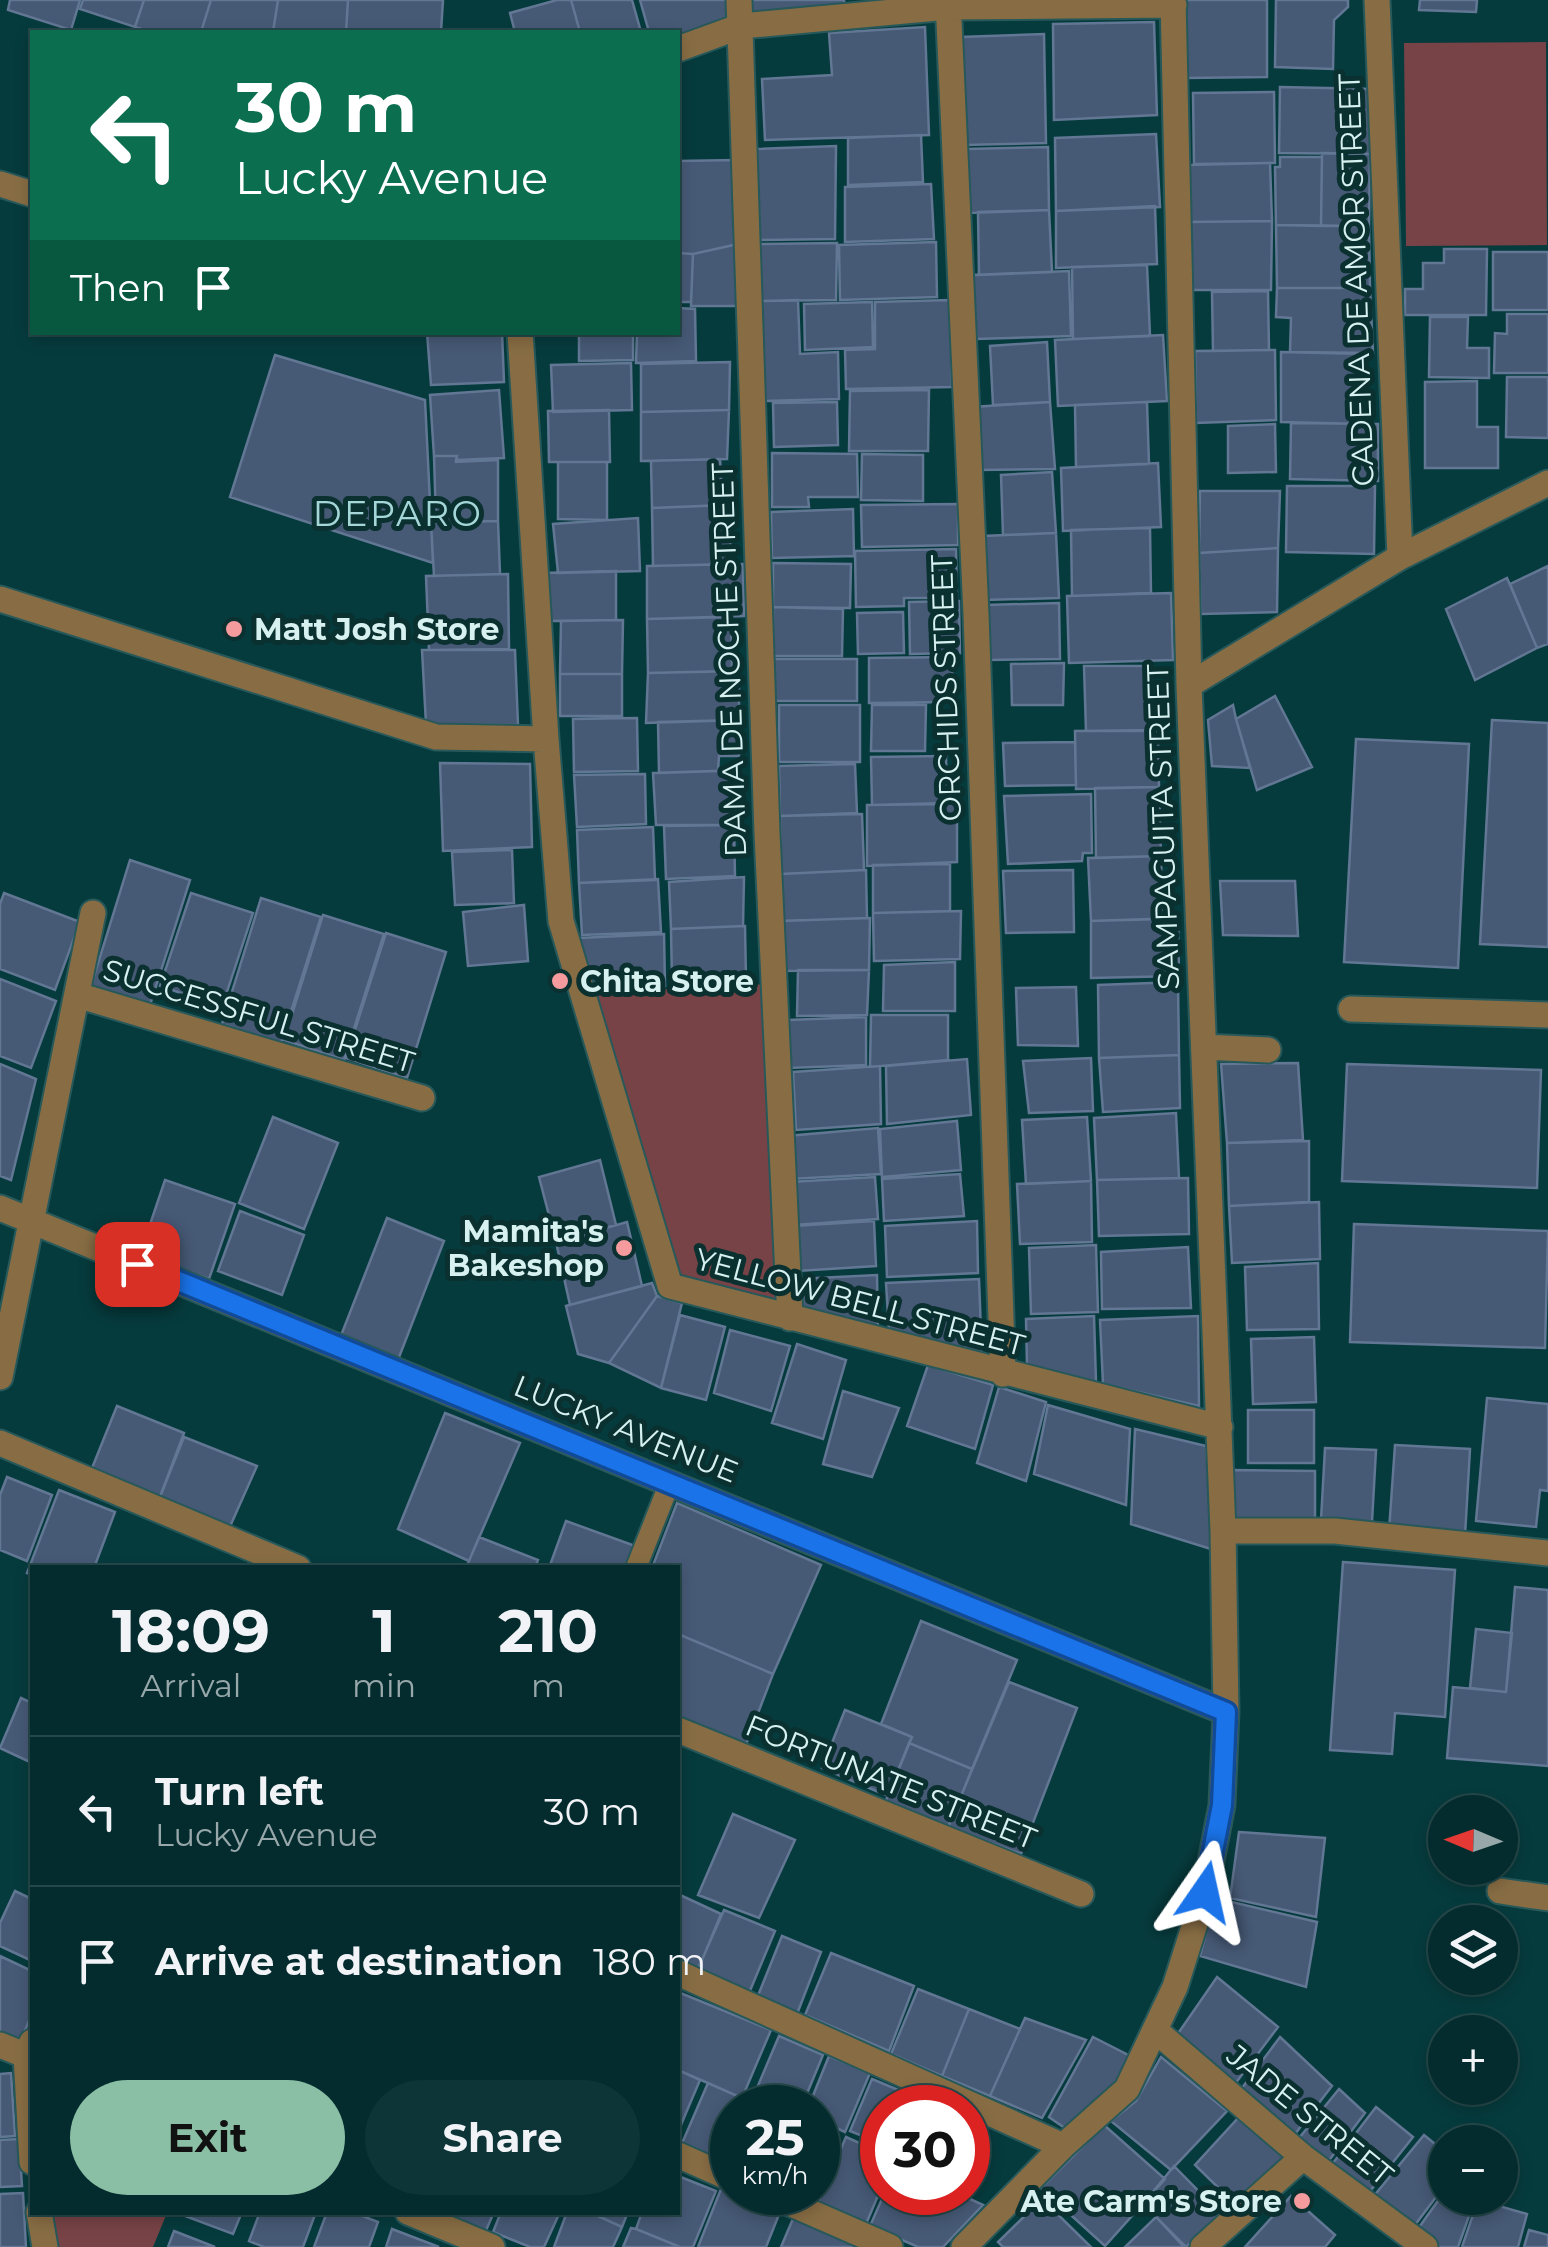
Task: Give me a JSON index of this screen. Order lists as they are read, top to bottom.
{
  "streets": {
    "street": [
      "CADENA DE AMOR STREET",
      "DAMA DE NOCHE STREET",
      "ORCHIDS STREET",
      "SAMPAGUITA STREET",
      "SUCCESSFUL STREET",
      "YELLOW BELL STREET",
      "LUCKY AVENUE",
      "FORTUNATE STREET",
      "JADE STREET"
    ]
  },
  "crossings": [
    ["DAMA DE NOCHE STREET", "YELLOW BELL STREET"],
    ["ORCHIDS STREET", "YELLOW BELL STREET"],
    ["SAMPAGUITA STREET", "YELLOW BELL STREET"],
    ["SAMPAGUITA STREET", "LUCKY AVENUE"],
    ["SAMPAGUITA STREET", "JADE STREET"]
  ],
  "districts": ["DEPARO"],
  "places": [
    "Matt Josh Store",
    "Chita Store",
    "Mamita's Bakeshop",
    "Ate Carm's Store"
  ],
  "north": "left",
  "page": {
    "turn": ["30 m", "Lucky Avenue"],
    "then": "Then",
    "eta": [
      "18:09",
      "Arrival",
      "1",
      "min",
      "210",
      "m"
    ],
    "list": [
      {
        "name": "Turn left",
        "note": "Lucky Avenue",
        "value": "30 m"
      },
      {
        "name": "Arrive at destination",
        "value": "180 m"
      }
    ],
    "map_buttons": ["+", "−"],
    "buttons": ["Exit", "Share"],
    "speed": "25 km/h",
    "limit": "30"
  }
}
